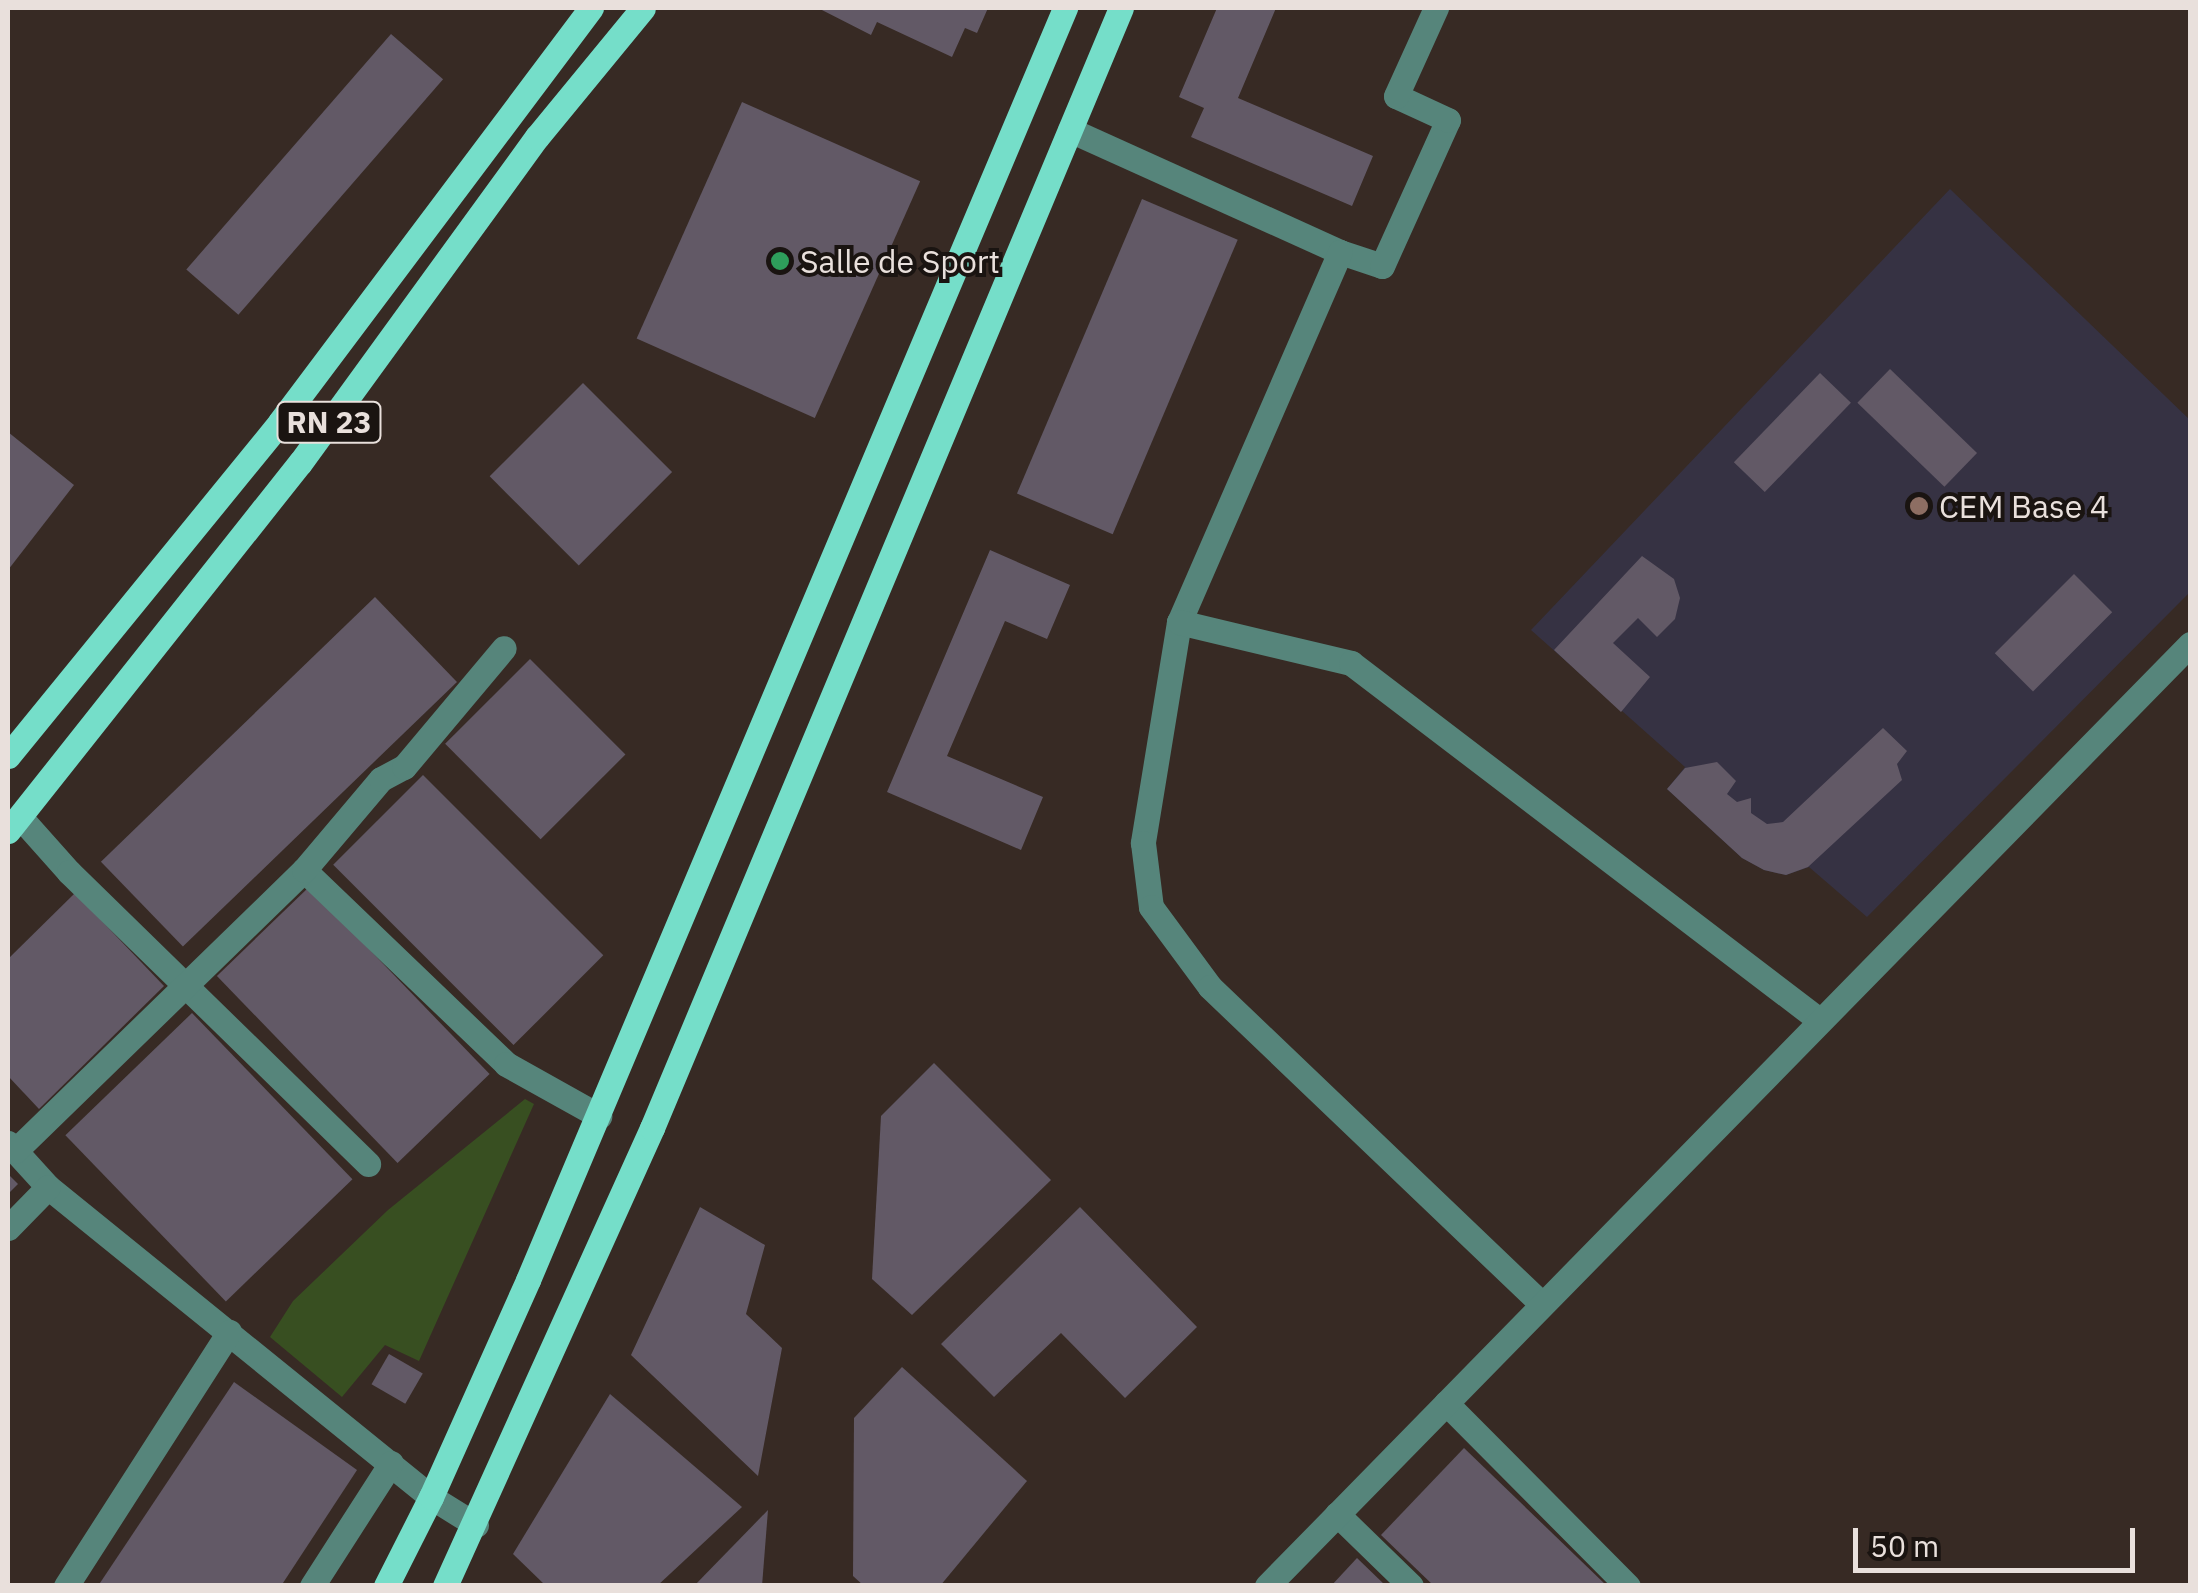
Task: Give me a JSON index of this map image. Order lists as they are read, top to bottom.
{
  "streets": {
    "main road": ["RN 23"]
  },
  "places": ["Salle de Sport", "CEM Base 4"],
  "scale_bar": "50 m"
}
